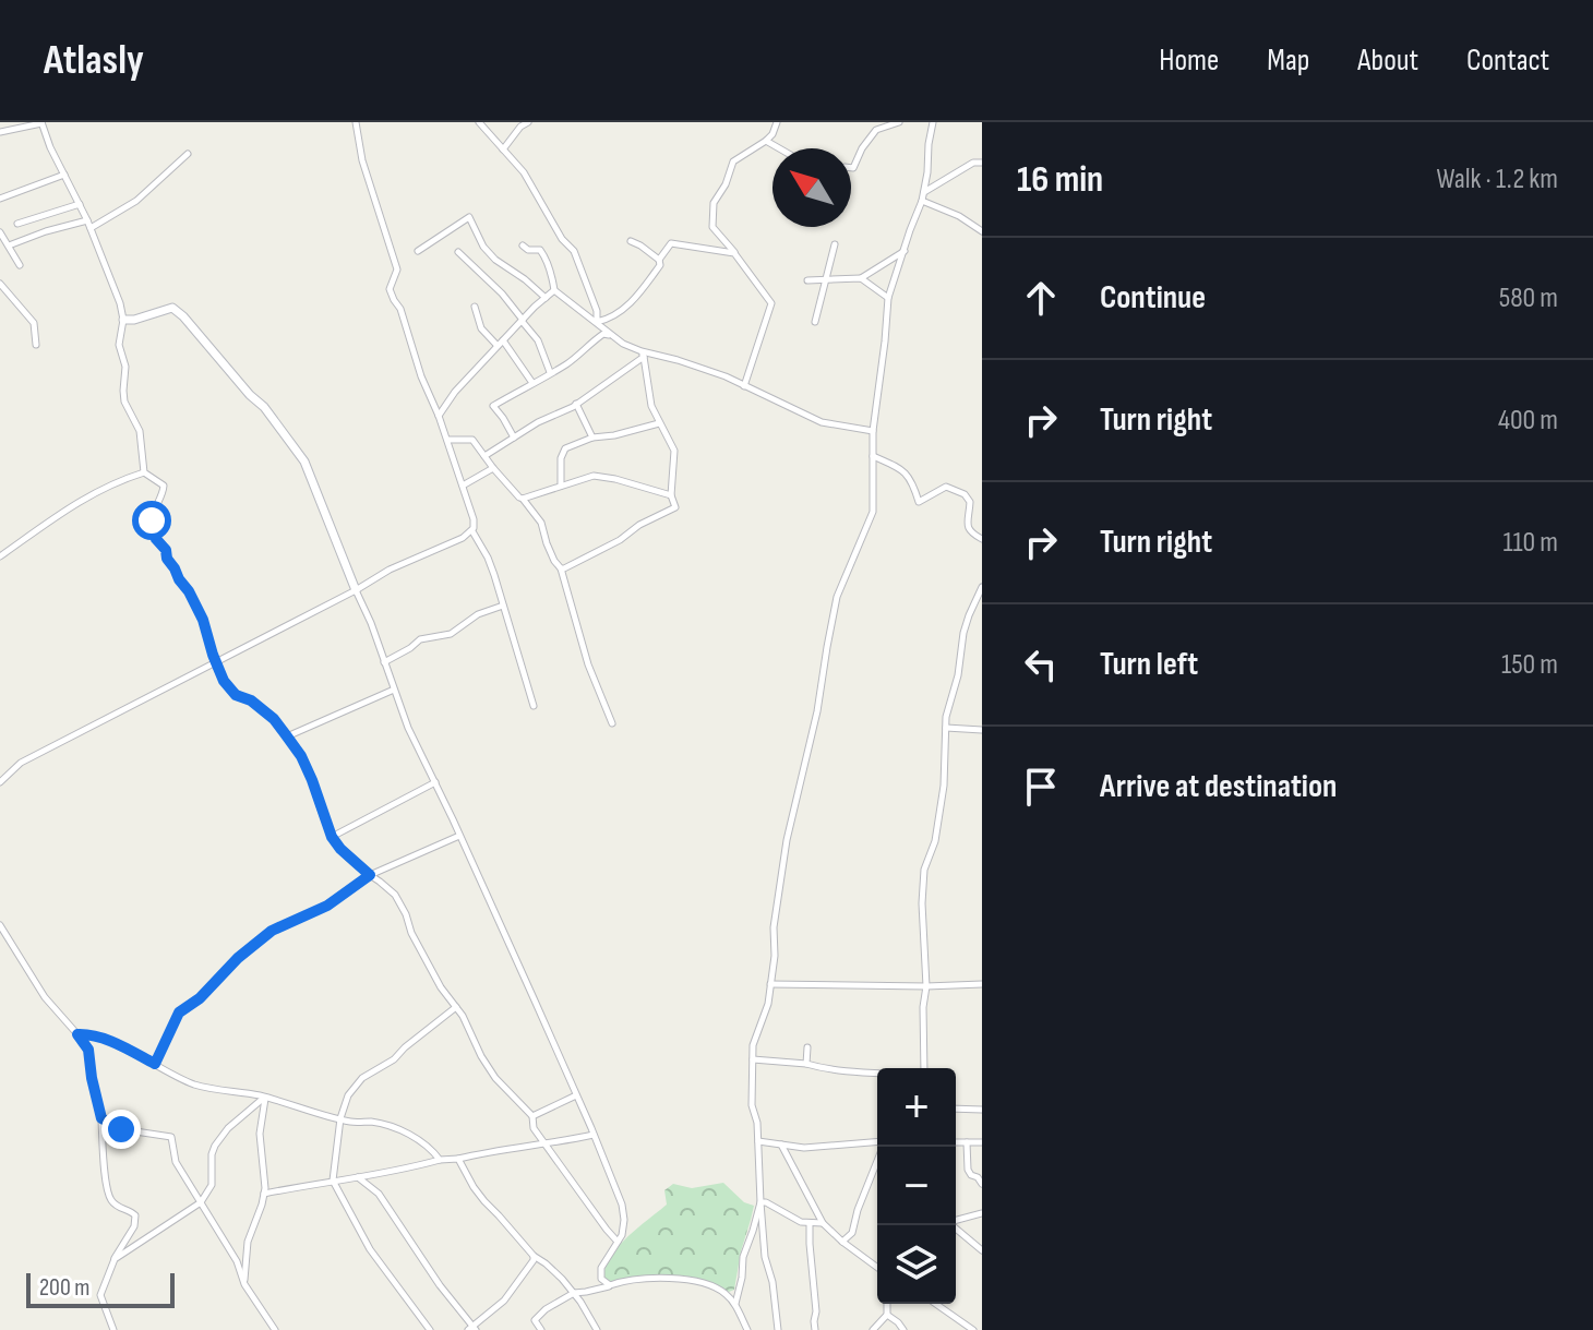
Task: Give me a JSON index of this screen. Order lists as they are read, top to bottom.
{
  "scale_bar": "200 m",
  "north": "top left",
  "page": {
    "header": "Atlasly",
    "nav": [
      "Home",
      "Map",
      "About",
      "Contact"
    ],
    "heading": ["16 min", "Walk · 1.2 km"],
    "list": [
      ["Continue", "580 m"],
      ["Turn right", "400 m"],
      ["Turn right", "110 m"],
      ["Turn left", "150 m"],
      "Arrive at destination"
    ],
    "map_buttons": ["+", "−"],
    "scale": "200 m"
  }
}
